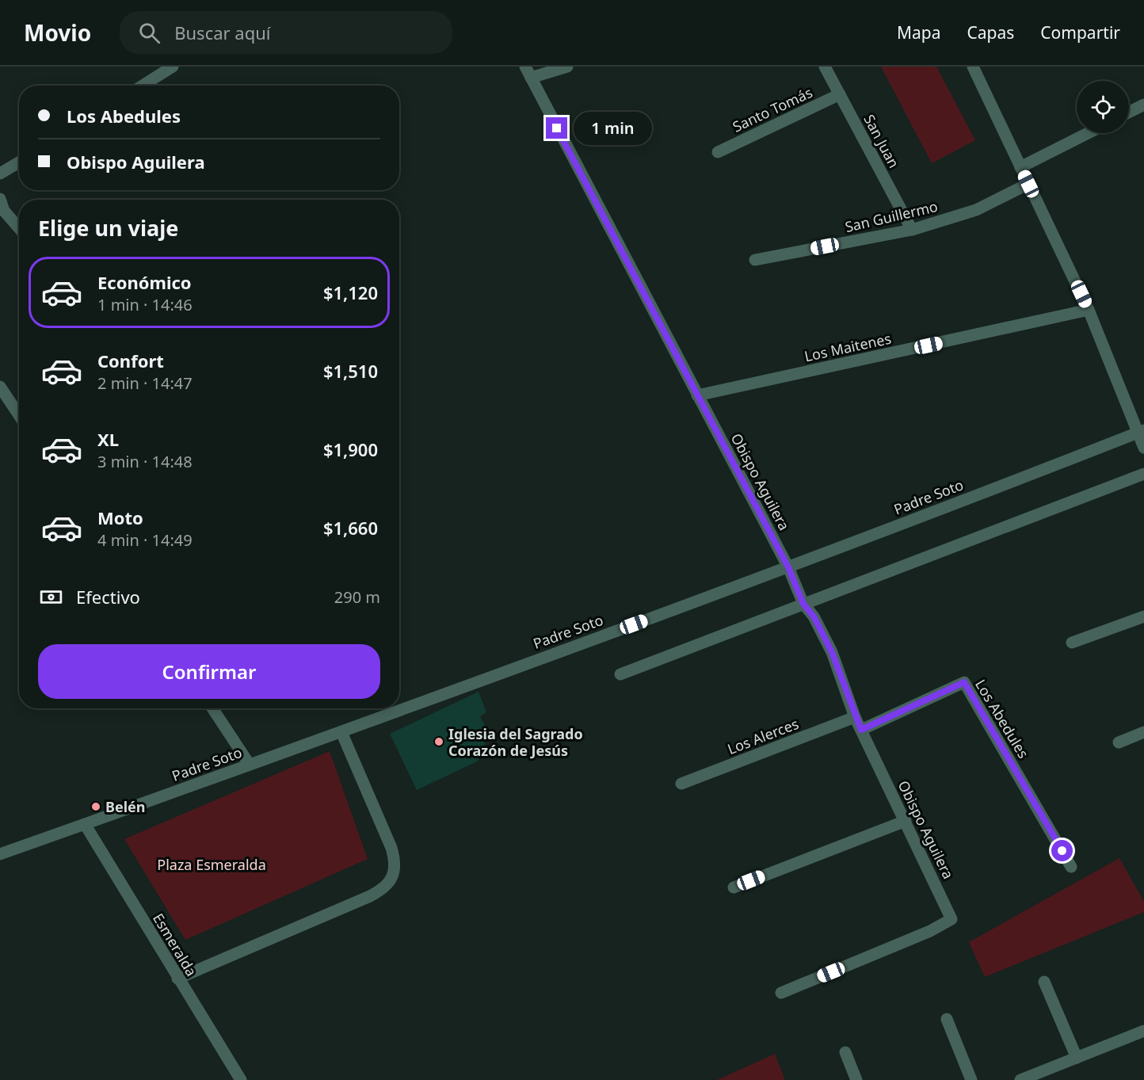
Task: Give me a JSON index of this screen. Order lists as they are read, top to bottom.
{
  "streets": {
    "street": [
      "Santo Tomás",
      "San Juan",
      "San Guillermo",
      "Los Maitenes",
      "Obispo Aguilera",
      "Padre Soto",
      "Los Abedules",
      "Los Alerces",
      "Esmeralda"
    ]
  },
  "crossings": [
    ["Santo Tomás", "San Juan"],
    ["San Juan", "San Guillermo"],
    ["Los Maitenes", "Obispo Aguilera"],
    ["Obispo Aguilera", "Padre Soto"],
    ["Obispo Aguilera", "Los Abedules"],
    ["Obispo Aguilera", "Los Alerces"],
    ["Padre Soto", "Esmeralda"]
  ],
  "parks": ["Plaza Esmeralda"],
  "places": ["Iglesia del Sagrado Corazón de Jesús", "Belén"],
  "page": {
    "header": "Movio",
    "search": "Buscar aquí",
    "nav": ["Mapa", "Capas", "Compartir"],
    "banner": ["Los Abedules", "Obispo Aguilera"],
    "bubble": "1 min",
    "heading": "Elige un viaje",
    "list": [
      {
        "name": "Económico",
        "note": "1 min · 14:46",
        "value": "$1,120"
      },
      {
        "name": "Confort",
        "note": "2 min · 14:47",
        "value": "$1,510"
      },
      {
        "name": "XL",
        "note": "3 min · 14:48",
        "value": "$1,900"
      },
      {
        "name": "Moto",
        "note": "4 min · 14:49",
        "value": "$1,660"
      }
    ],
    "pay": ["Efectivo", "290 m"],
    "buttons": "Confirmar"
  }
}
